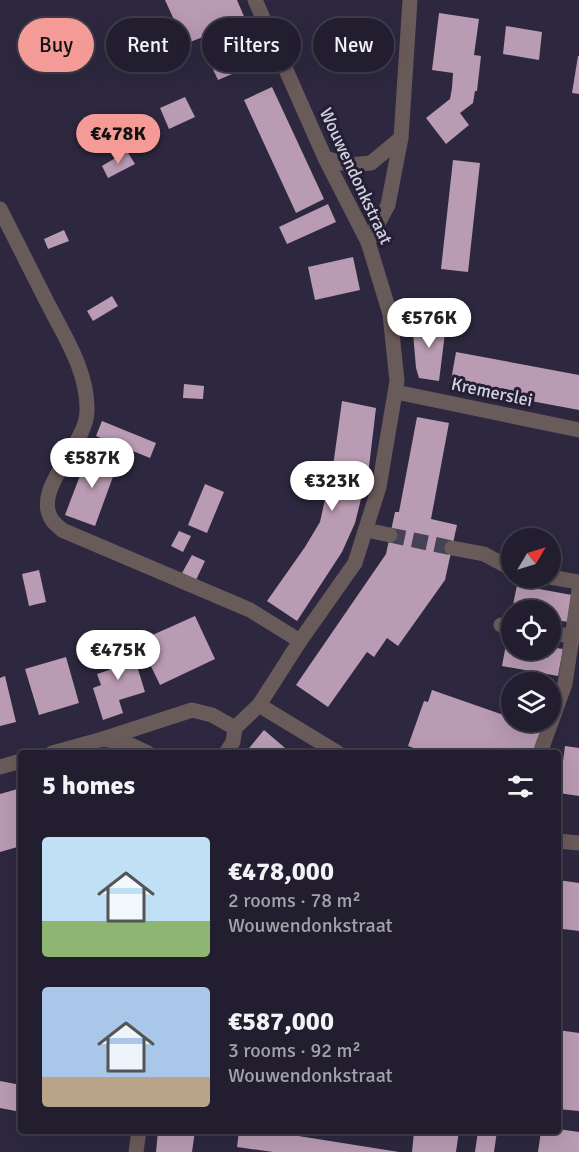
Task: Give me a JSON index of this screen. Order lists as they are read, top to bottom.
{
  "streets": {
    "street": ["Wouwendonkstraat", "Kremerslei"]
  },
  "crossings": [
    ["Wouwendonkstraat", "Kremerslei"]
  ],
  "north": "top right",
  "page": {
    "chip": [
      "Buy",
      "Rent",
      "Filters",
      "New"
    ],
    "price": [
      "€478K",
      "€576K",
      "€587K",
      "€323K",
      "€475K"
    ],
    "heading": "5 homes",
    "list": [
      {
        "name": "€478,000",
        "note": "2 rooms · 78 m² · Wouwendonkstraat"
      },
      {
        "name": "€587,000",
        "note": "3 rooms · 92 m² · Wouwendonkstraat"
      }
    ]
  }
}
